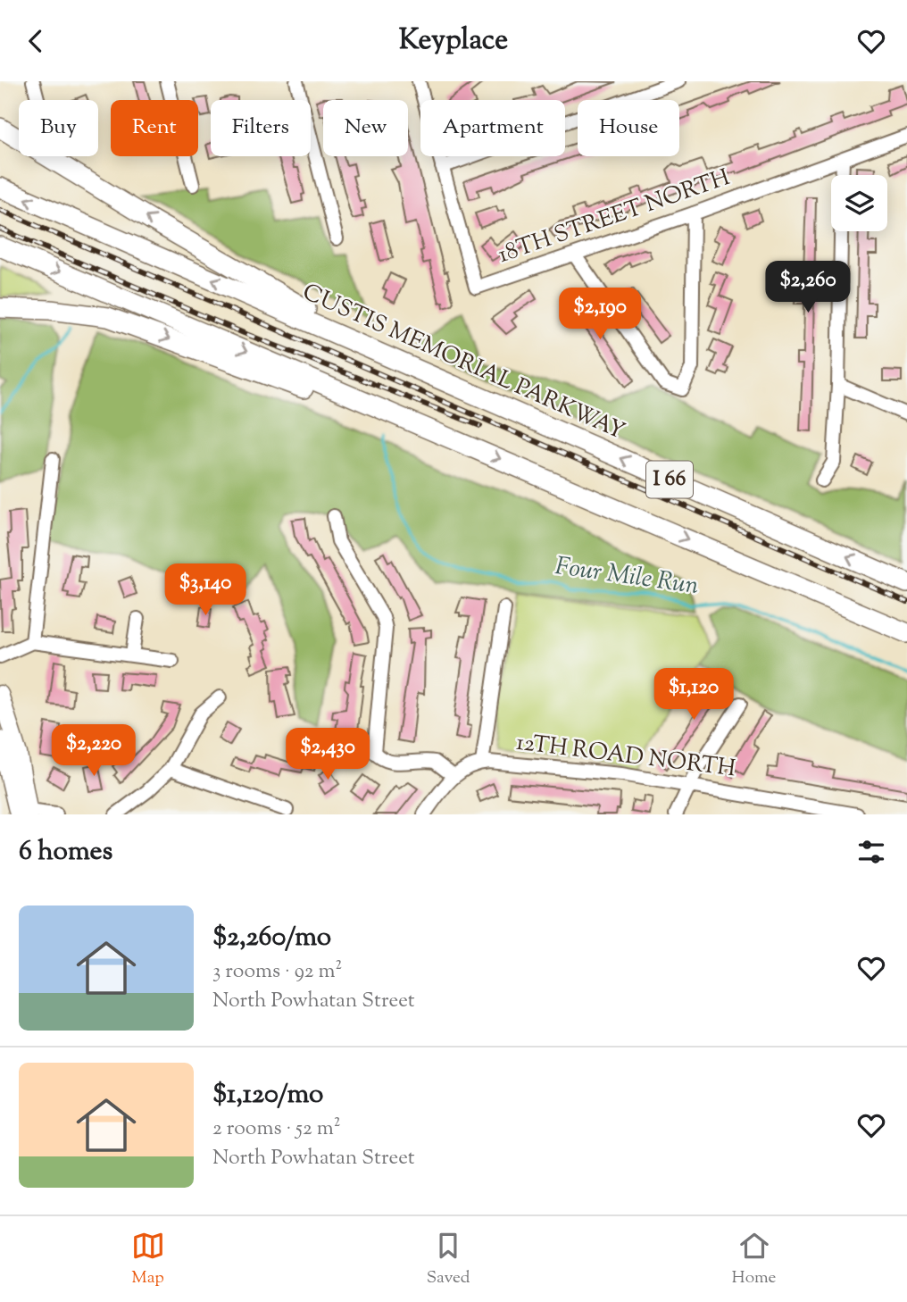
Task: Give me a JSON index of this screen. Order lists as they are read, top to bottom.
{
  "streets": {
    "highway": ["CUSTIS MEMORIAL PARKWAY", "I 66"],
    "street": ["18TH STREET NORTH", "12TH ROAD NORTH"]
  },
  "water": ["Four Mile Run"],
  "page": {
    "header": "Keyplace",
    "chip": [
      "Buy",
      "Rent",
      "Filters",
      "New",
      "Apartment",
      "House"
    ],
    "price": [
      "$2,260",
      "$2,190",
      "$3,140",
      "$1,120",
      "$2,220",
      "$2,430"
    ],
    "heading": "6 homes",
    "list": [
      {
        "name": "$2,260/mo",
        "note": "3 rooms · 92 m² · North Powhatan Street"
      },
      {
        "name": "$1,120/mo",
        "note": "2 rooms · 52 m² · North Powhatan Street"
      }
    ],
    "tabs": ["Map", "Saved", "Home"]
  }
}
